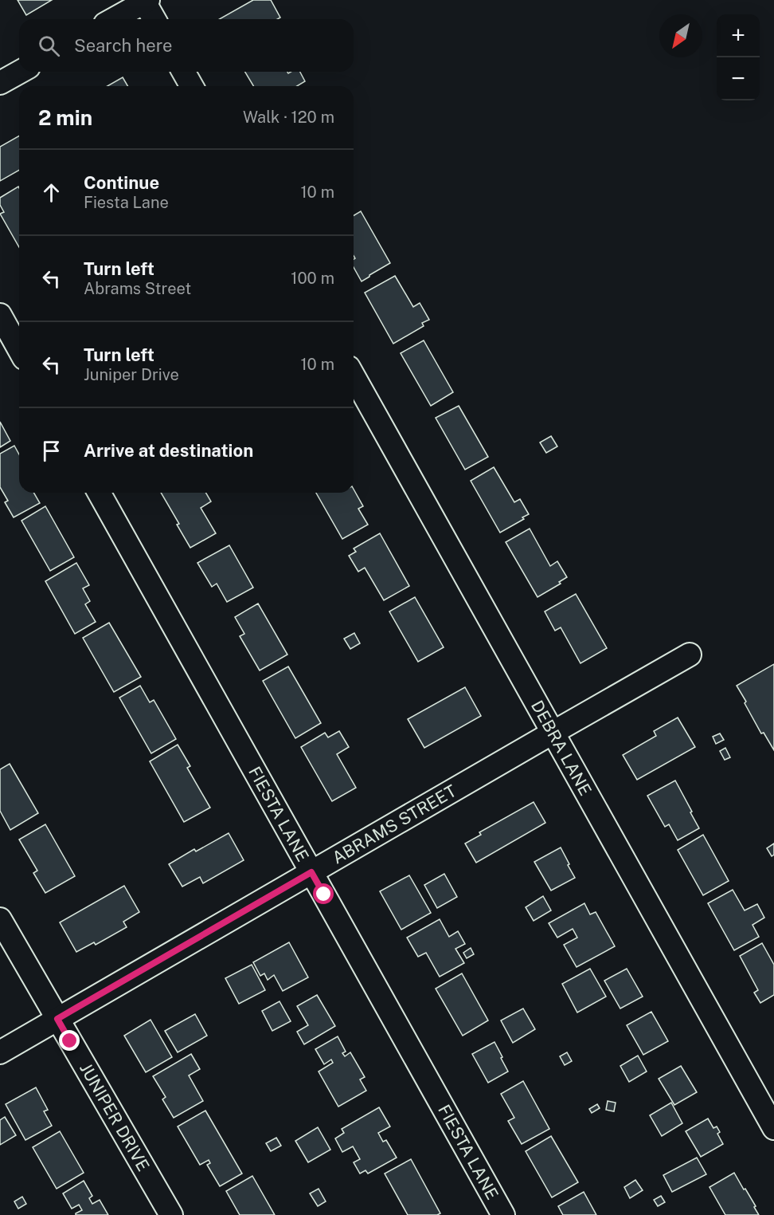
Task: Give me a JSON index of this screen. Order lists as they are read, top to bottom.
{
  "streets": {
    "street": [
      "DEBRA LANE",
      "FIESTA LANE",
      "ABRAMS STREET",
      "JUNIPER DRIVE"
    ]
  },
  "crossings": [
    ["DEBRA LANE", "ABRAMS STREET"],
    ["FIESTA LANE", "ABRAMS STREET"],
    ["ABRAMS STREET", "JUNIPER DRIVE"]
  ],
  "north": "bottom left",
  "page": {
    "map_buttons": ["+", "−"],
    "search": "Search here",
    "heading": ["2 min", "Walk · 120 m"],
    "list": [
      ["Continue", "Fiesta Lane", "10 m"],
      ["Turn left", "Abrams Street", "100 m"],
      ["Turn left", "Juniper Drive", "10 m"],
      "Arrive at destination"
    ]
  }
}
